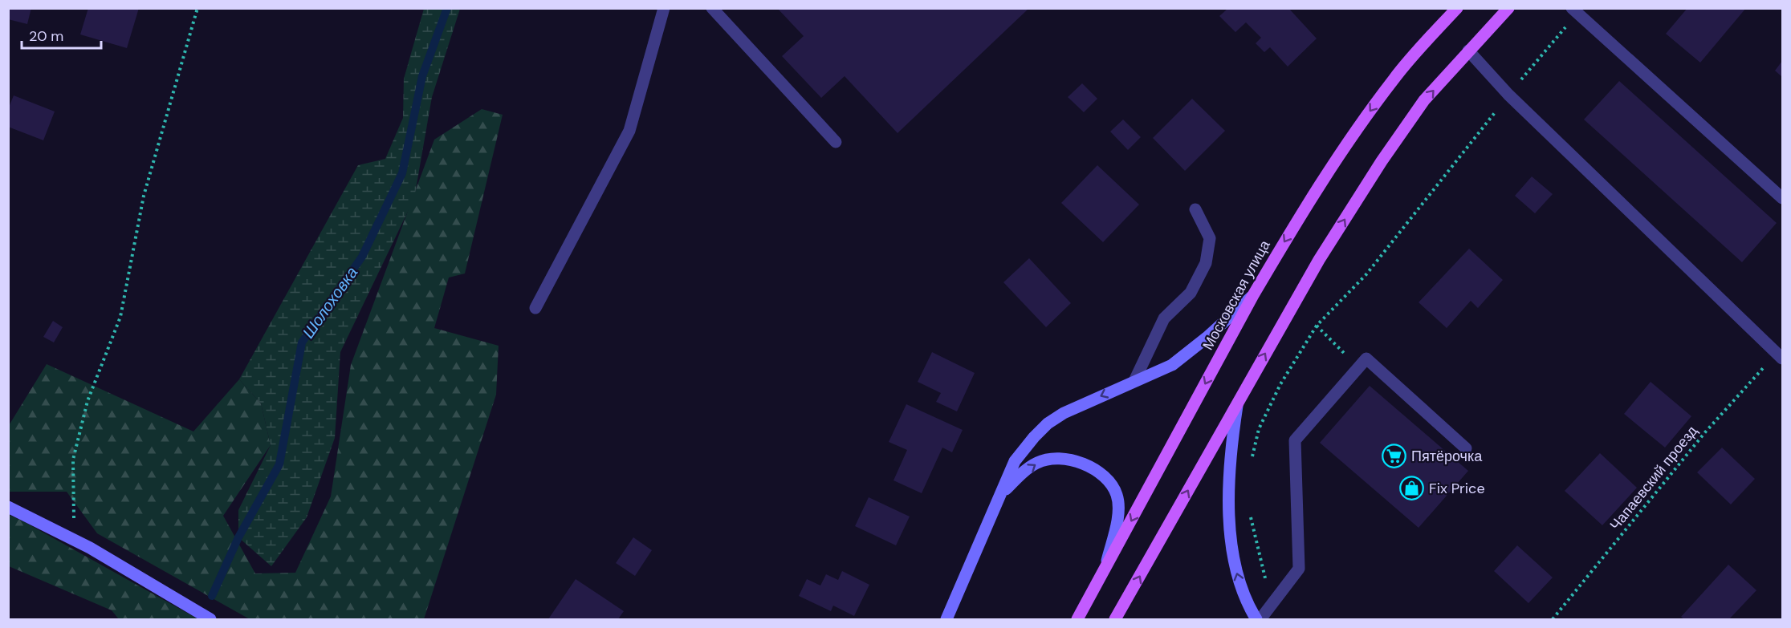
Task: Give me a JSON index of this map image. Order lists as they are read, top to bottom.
{
  "streets": {
    "main road": ["Московская улица"],
    "path": ["Чапаевский проезд"]
  },
  "water": ["Шолоховка"],
  "places": {
    "supermarket": ["Пятёрочка"],
    "shop": ["Fix Price"]
  },
  "scale_bar": "20 m"
}
